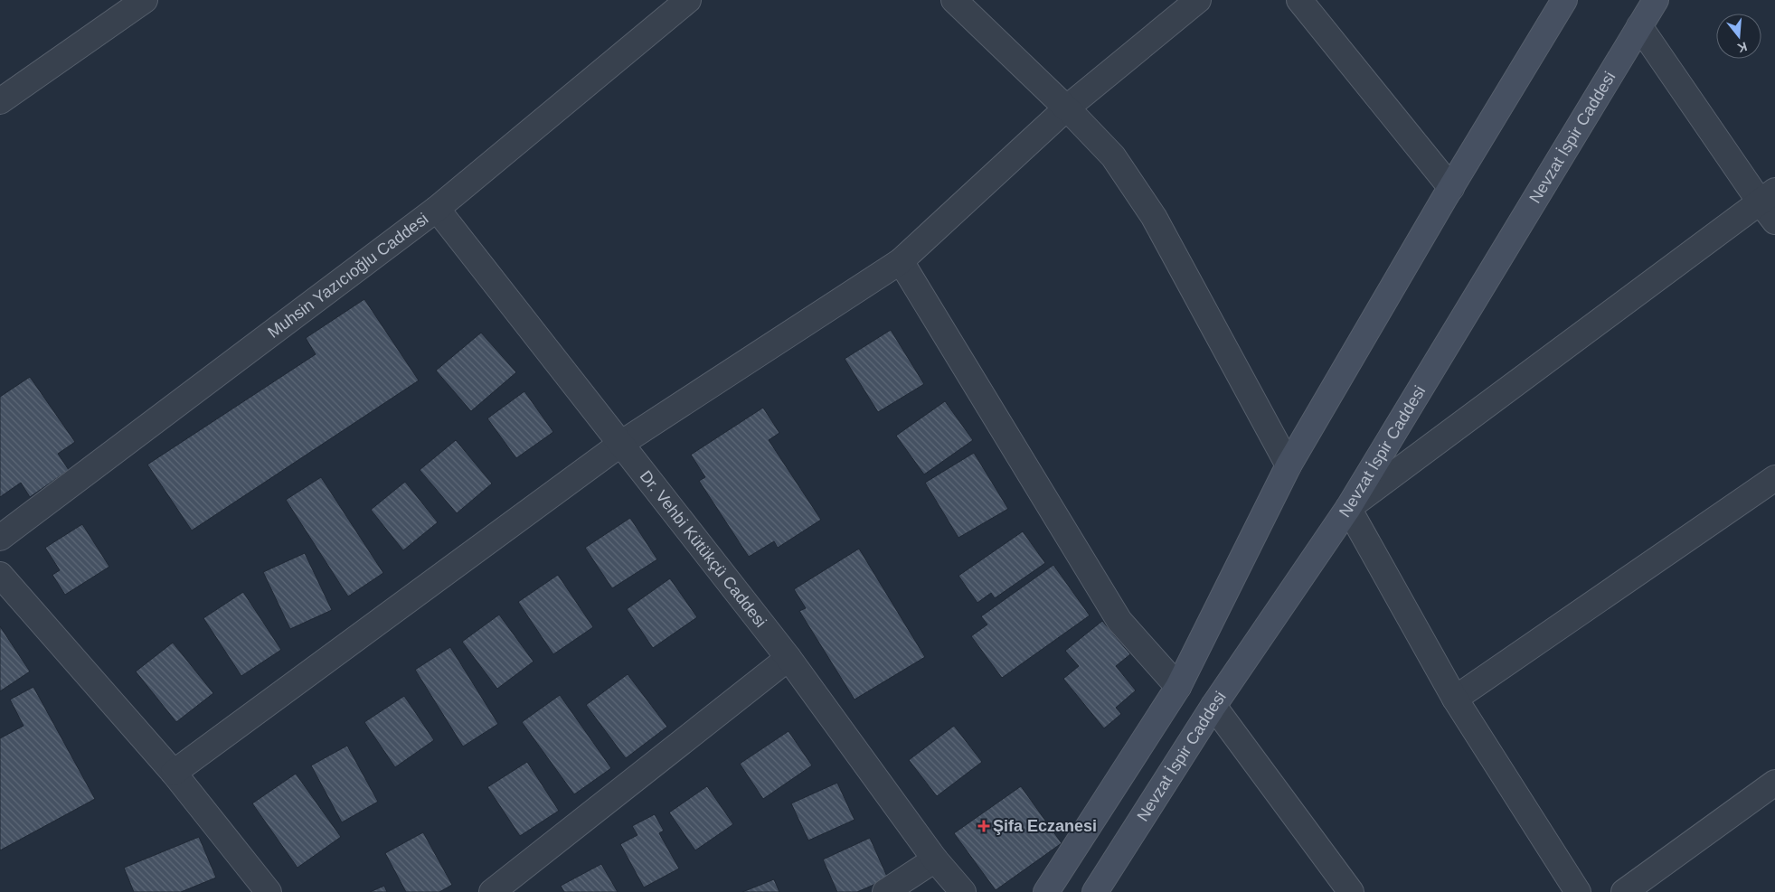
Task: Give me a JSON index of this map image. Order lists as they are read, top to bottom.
{
  "streets": {
    "main road": ["Nevzat İspir Caddesi"],
    "street": ["Muhsin Yazıcıoğlu Caddesi", "Dr. Vehbi Kütükçü Caddesi"]
  },
  "crossings": [
    ["Muhsin Yazıcıoğlu Caddesi", "Dr. Vehbi Kütükçü Caddesi"]
  ],
  "places": {
    "health": ["Şifa Eczanesi"]
  },
  "north": "bottom"
}
